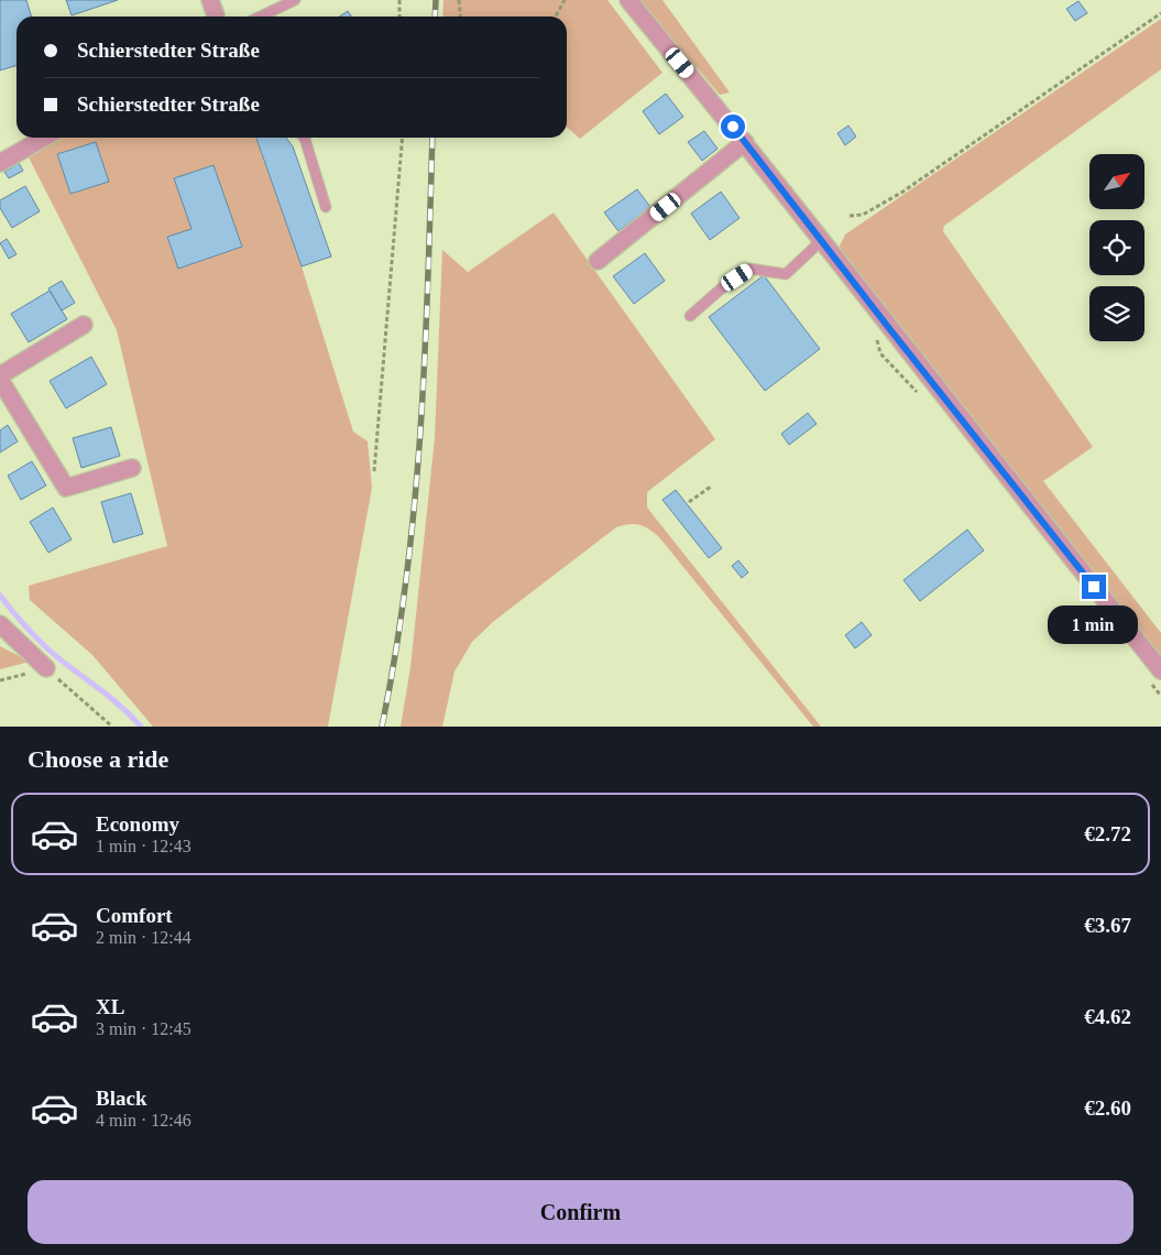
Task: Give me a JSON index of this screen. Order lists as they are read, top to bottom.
{
  "north": "top right",
  "page": {
    "banner": ["Schierstedter Straße", "Schierstedter Straße"],
    "bubble": "1 min",
    "heading": "Choose a ride",
    "list": [
      {
        "name": "Economy",
        "note": "1 min · 12:43",
        "value": "€2.72"
      },
      {
        "name": "Comfort",
        "note": "2 min · 12:44",
        "value": "€3.67"
      },
      {
        "name": "XL",
        "note": "3 min · 12:45",
        "value": "€4.62"
      },
      {
        "name": "Black",
        "note": "4 min · 12:46",
        "value": "€2.60"
      }
    ],
    "buttons": "Confirm"
  }
}
